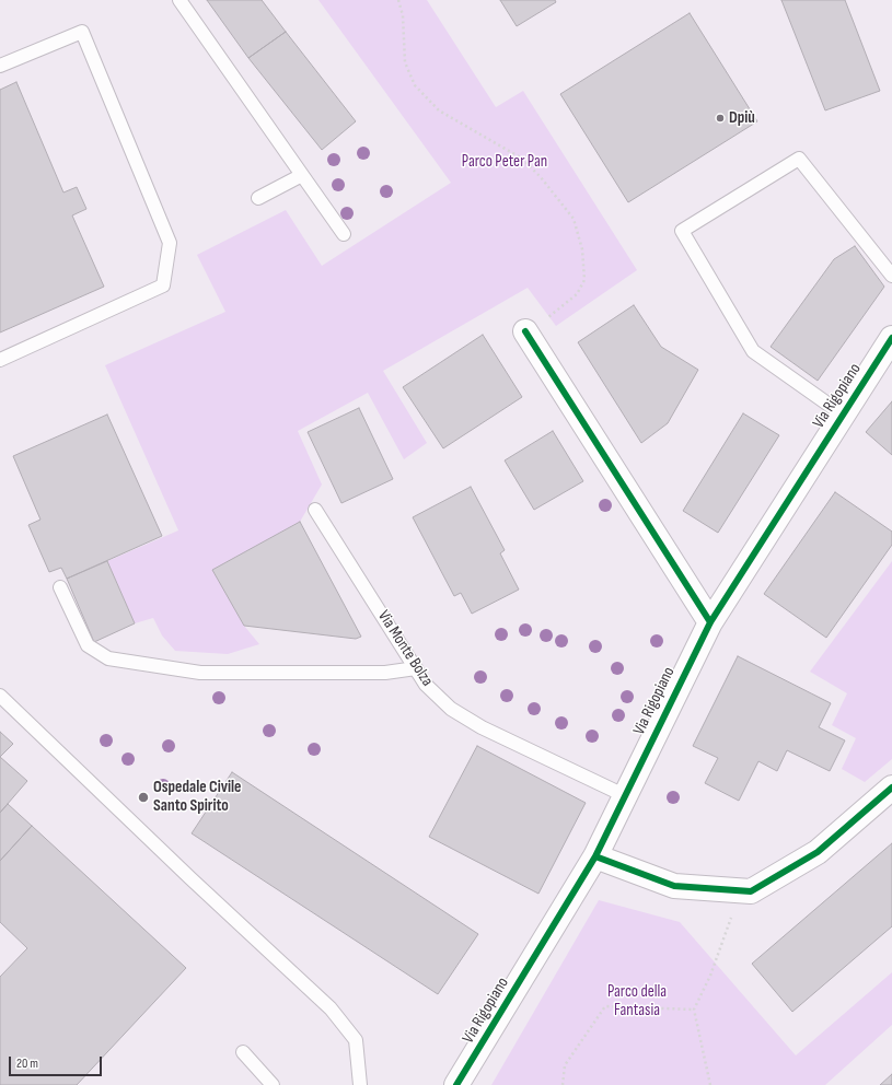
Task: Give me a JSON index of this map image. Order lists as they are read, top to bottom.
{
  "streets": {
    "street": ["Via Rigopiano"],
    "lane": ["Via Monte Bolza"]
  },
  "crossings": [
    ["Via Rigopiano", "Via Monte Bolza"]
  ],
  "parks": ["Parco Peter Pan", "Parco della Fantasia"],
  "places": ["Dpiù", "Ospedale Civile Santo Spirito"],
  "scale_bar": "20 m"
}
